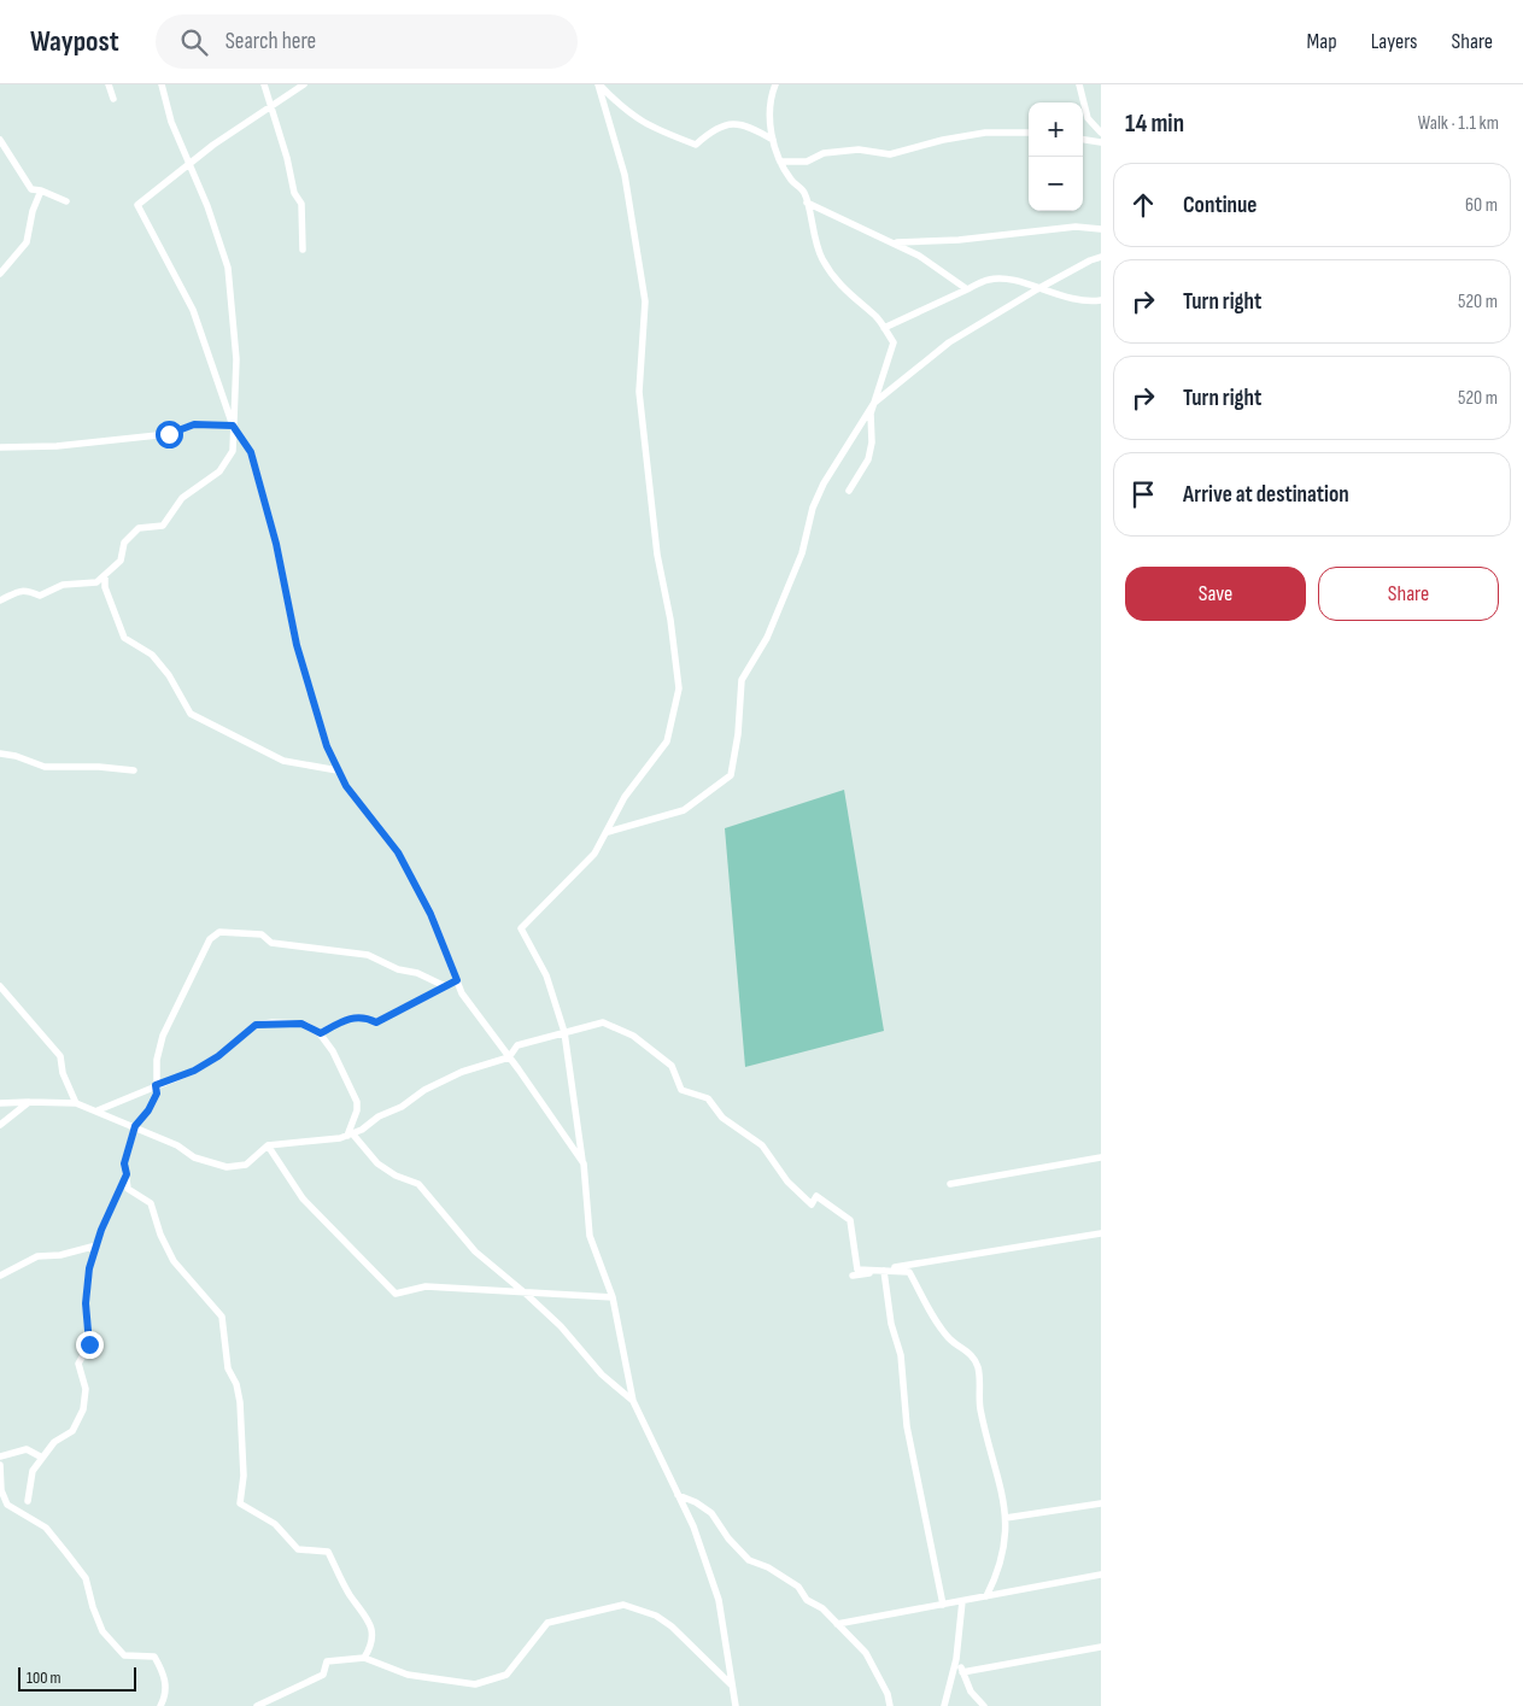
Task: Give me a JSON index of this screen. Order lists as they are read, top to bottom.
{
  "scale_bar": "100 m",
  "page": {
    "header": "Waypost",
    "search": "Search here",
    "nav": ["Map", "Layers", "Share"],
    "heading": ["14 min", "Walk · 1.1 km"],
    "map_buttons": ["+", "−"],
    "list": [
      ["Continue", "60 m"],
      ["Turn right", "520 m"],
      ["Turn right", "520 m"],
      "Arrive at destination"
    ],
    "buttons": ["Save", "Share"],
    "scale": "100 m"
  }
}
